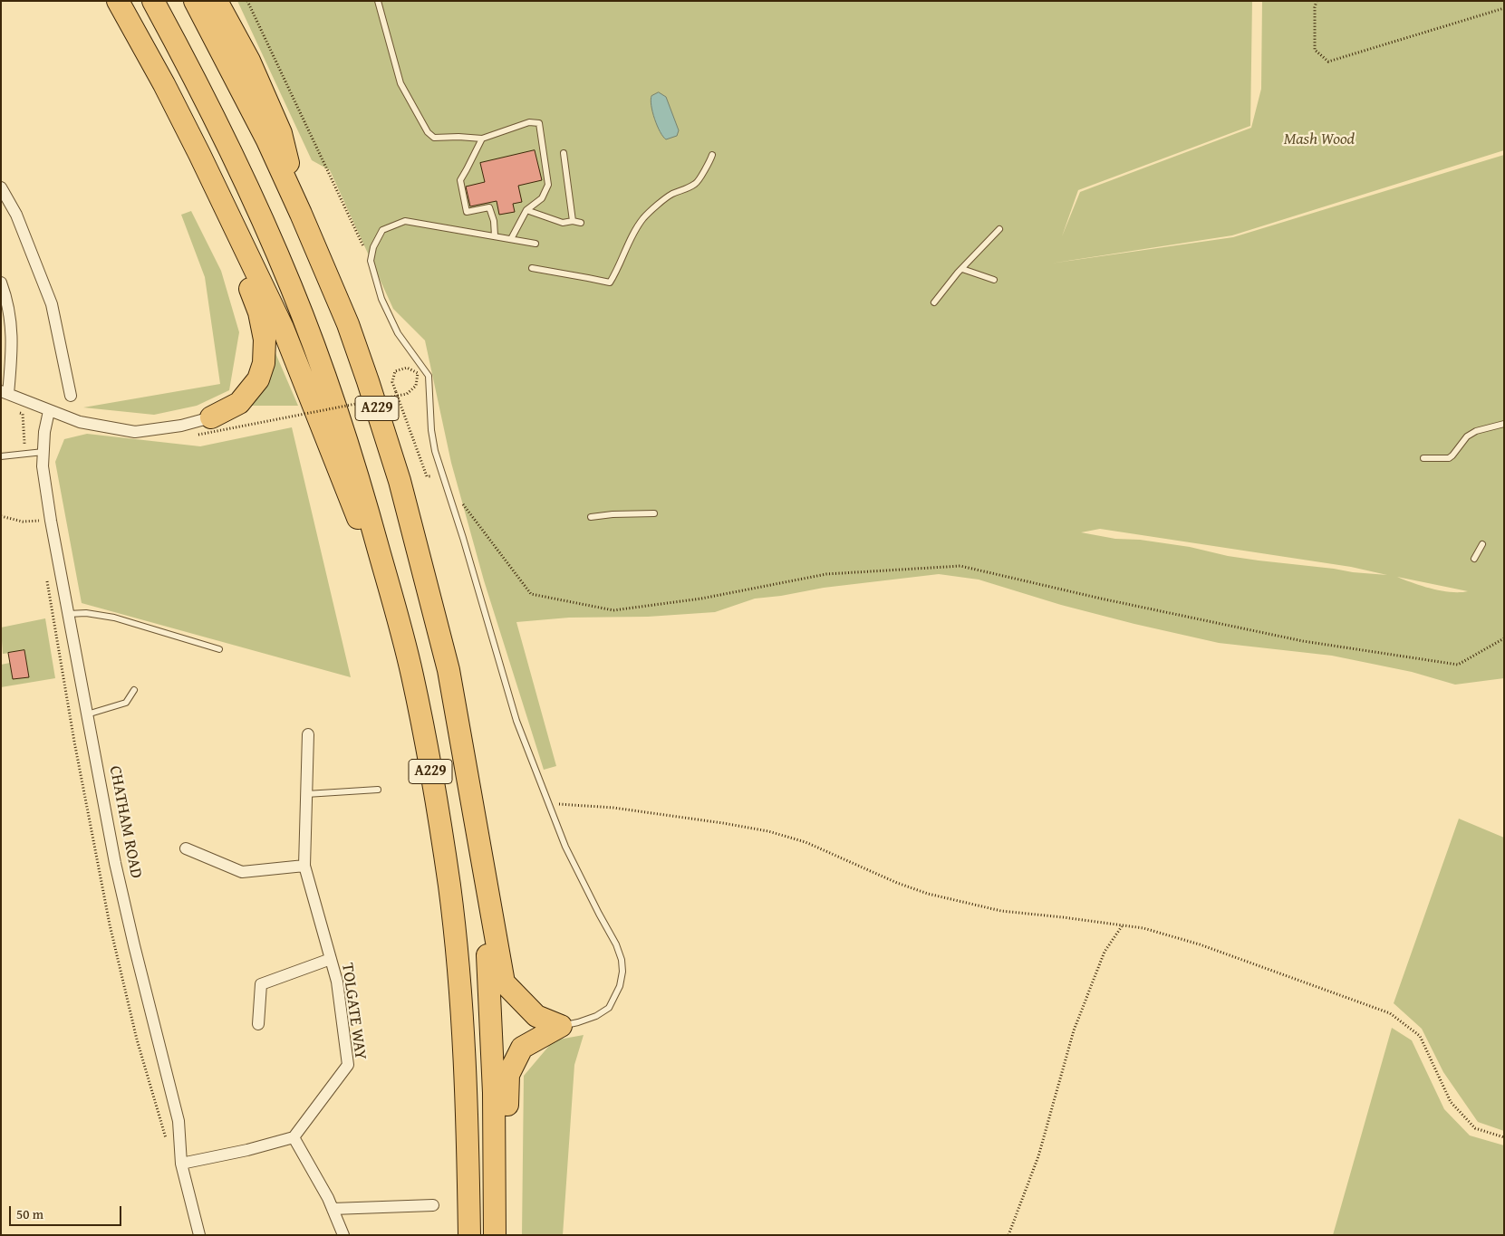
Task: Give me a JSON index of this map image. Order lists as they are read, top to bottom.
{
  "streets": {
    "highway": ["A229"],
    "street": ["CHATHAM ROAD", "TOLGATE WAY"]
  },
  "parks": ["Mash Wood"],
  "scale_bar": "50 m"
}
